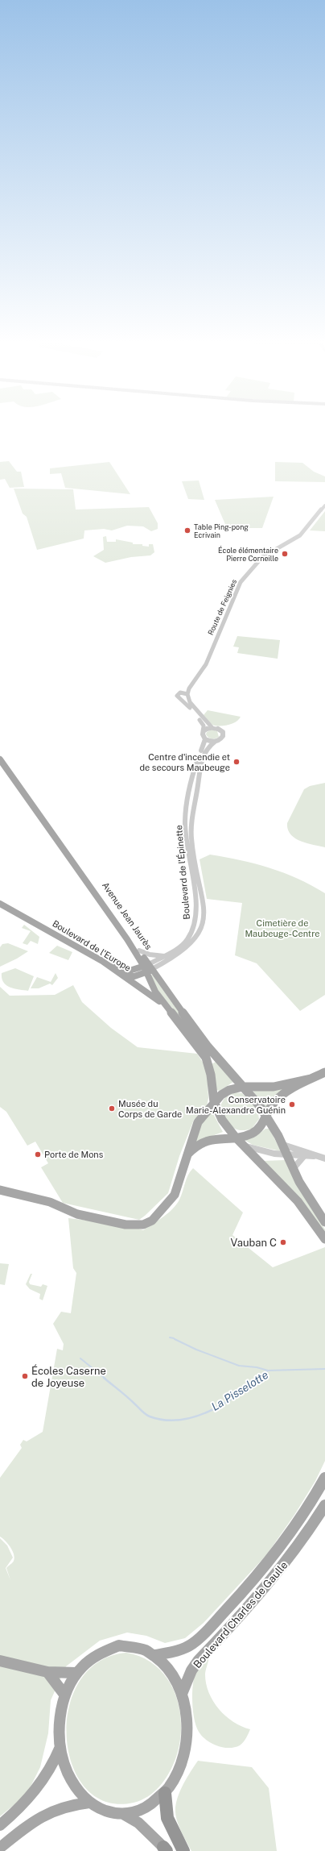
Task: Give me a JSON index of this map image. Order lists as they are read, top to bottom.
{
  "streets": {
    "main road": ["Avenue Jean Jaurès", "Boulevard de l'Europe", "Boulevard Charles de Gaulle"],
    "street": ["Route de Feignies", "Boulevard de l'Épinette"]
  },
  "crossings": [
    ["Boulevard de l'Épinette", "Avenue Jean Jaurès"],
    ["Avenue Jean Jaurès", "Boulevard de l'Europe"]
  ],
  "water": ["La Pisselotte"],
  "parks": ["Cimetière de Maubeuge-Centre"],
  "places": [
    "Table Ping-pong Ecrivain",
    "École élémentaire Pierre Corneille",
    "Centre d'incendie et de secours Maubeuge",
    "Conservatoire Marie-Alexandre Guénin",
    "Musée du Corps de Garde",
    "Porte de Mons",
    "Vauban C",
    "Écoles Caserne de Joyeuse"
  ]
}
